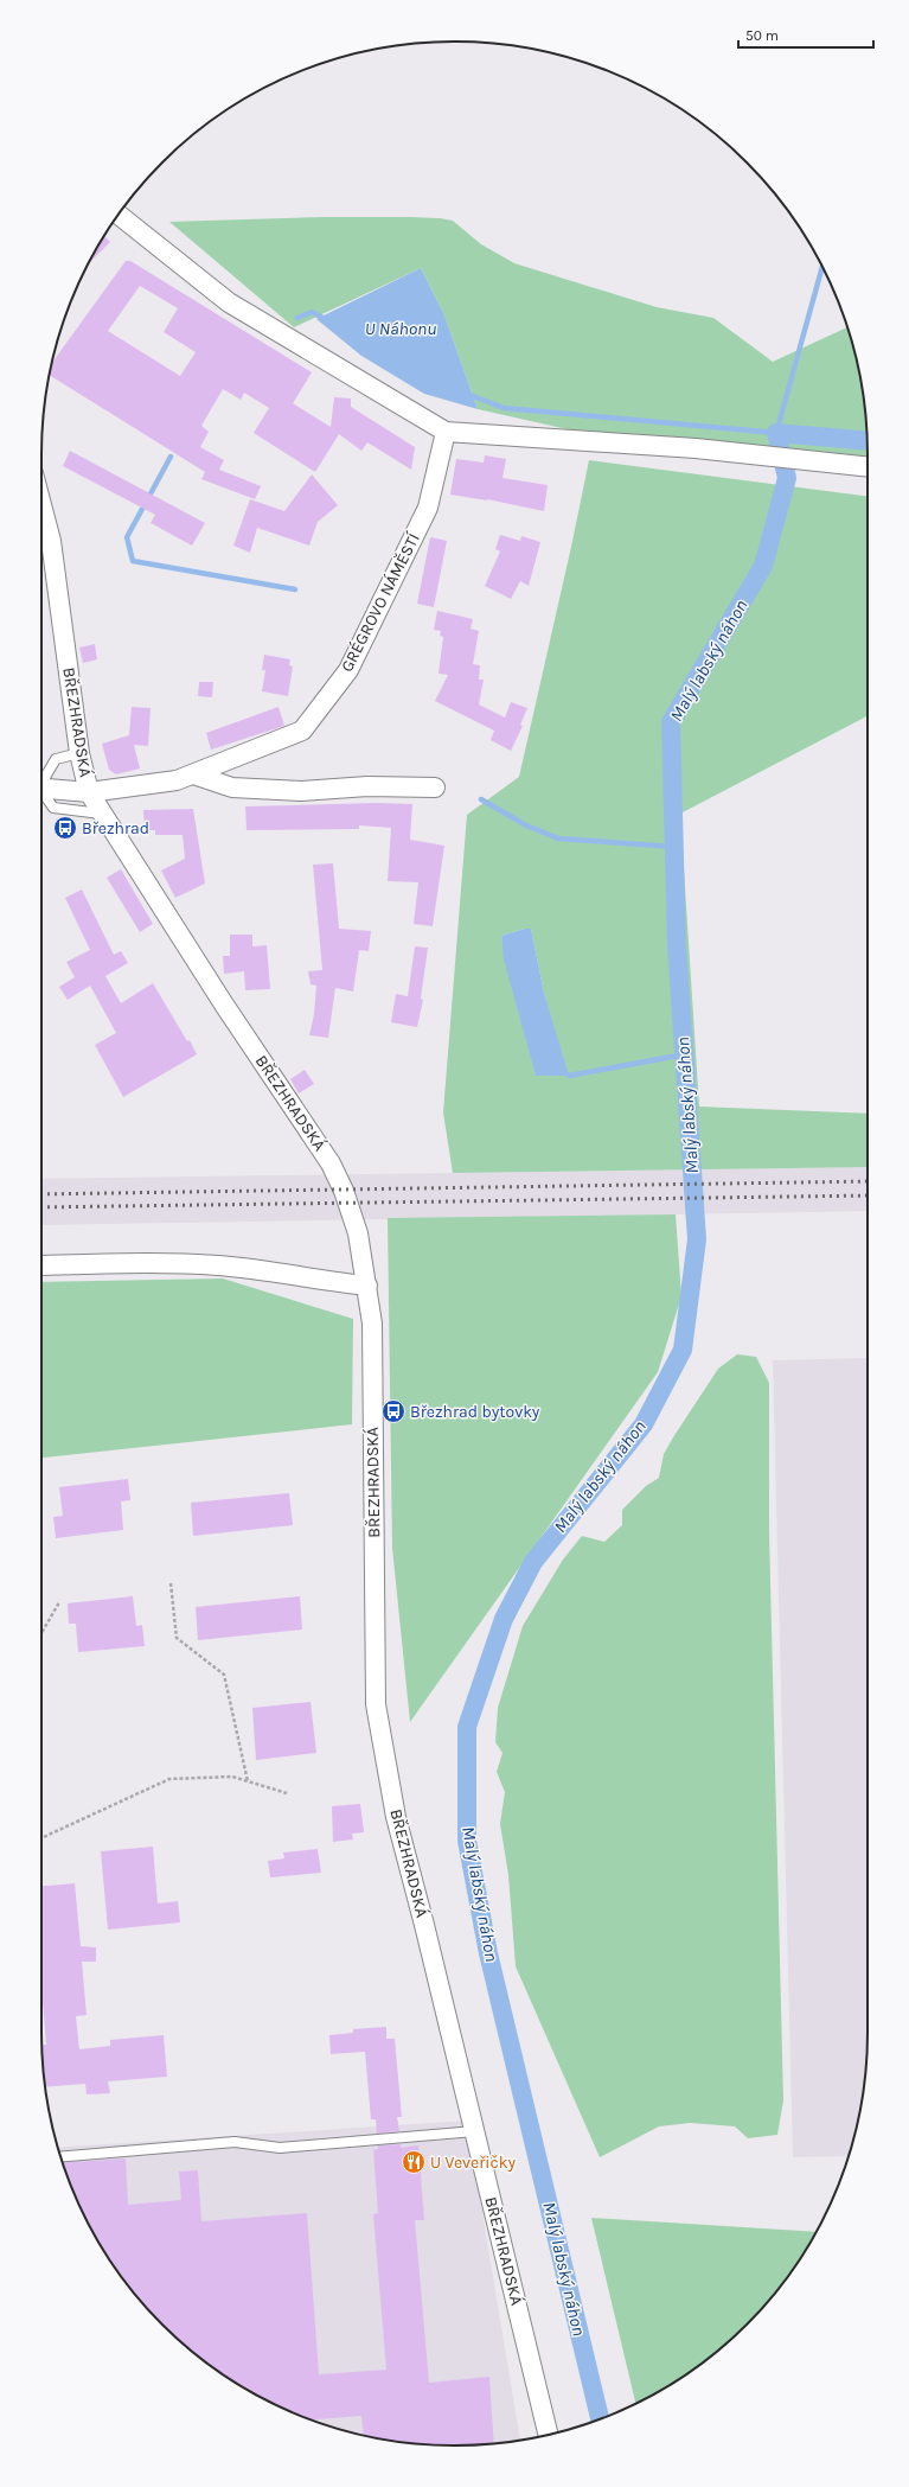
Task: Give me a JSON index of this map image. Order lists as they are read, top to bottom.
{
  "streets": {
    "street": ["GRÉGROVO NÁMĚSTÍ", "BŘEZHRADSKÁ"]
  },
  "crossings": [
    ["GRÉGROVO NÁMĚSTÍ", "BŘEZHRADSKÁ"]
  ],
  "water": ["U Náhonu", "Malý labský náhon"],
  "places": {
    "bus stop": ["Březhrad", "Březhrad bytovky"],
    "restaurant": ["U Veveřičky"]
  },
  "scale_bar": "50 m"
}
